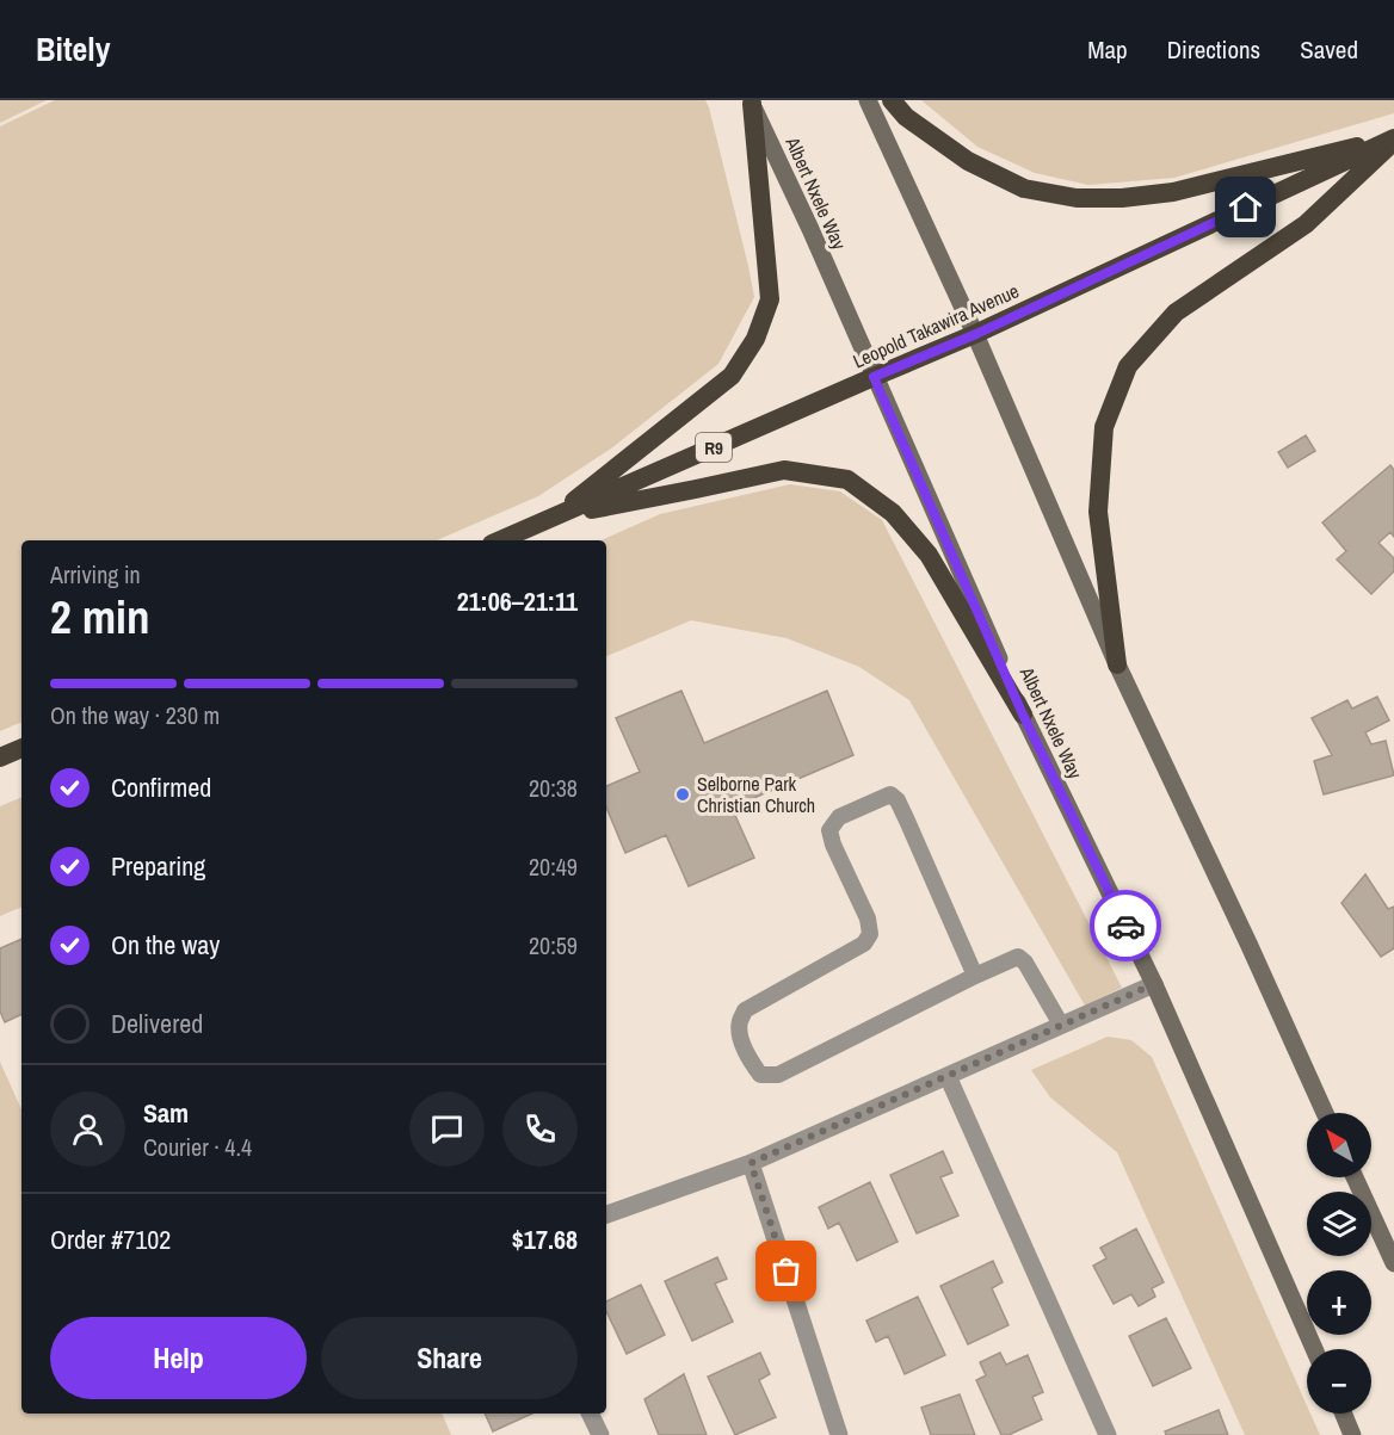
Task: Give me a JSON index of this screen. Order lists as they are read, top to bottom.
{
  "streets": {
    "highway": ["Leopold Takawira Avenue", "R9"],
    "main road": ["Albert Nxele Way"]
  },
  "crossings": [
    ["Albert Nxele Way", "Leopold Takawira Avenue"]
  ],
  "places": ["Selborne Park Christian Church"],
  "north": "top left",
  "page": {
    "header": "Bitely",
    "nav": ["Map", "Directions", "Saved"],
    "heading": ["2 min", "Arriving in", "21:06–21:11"],
    "panel": [
      "Sam",
      "Courier · 4.4",
      "Order #7102",
      "$17.68"
    ],
    "bar": "On the way · 230 m",
    "list": [
      ["Confirmed", "20:38"],
      ["Preparing", "20:49"],
      ["On the way", "20:59"],
      "Delivered"
    ],
    "map_buttons": ["+", "−"],
    "buttons": ["Help", "Share"]
  }
}
